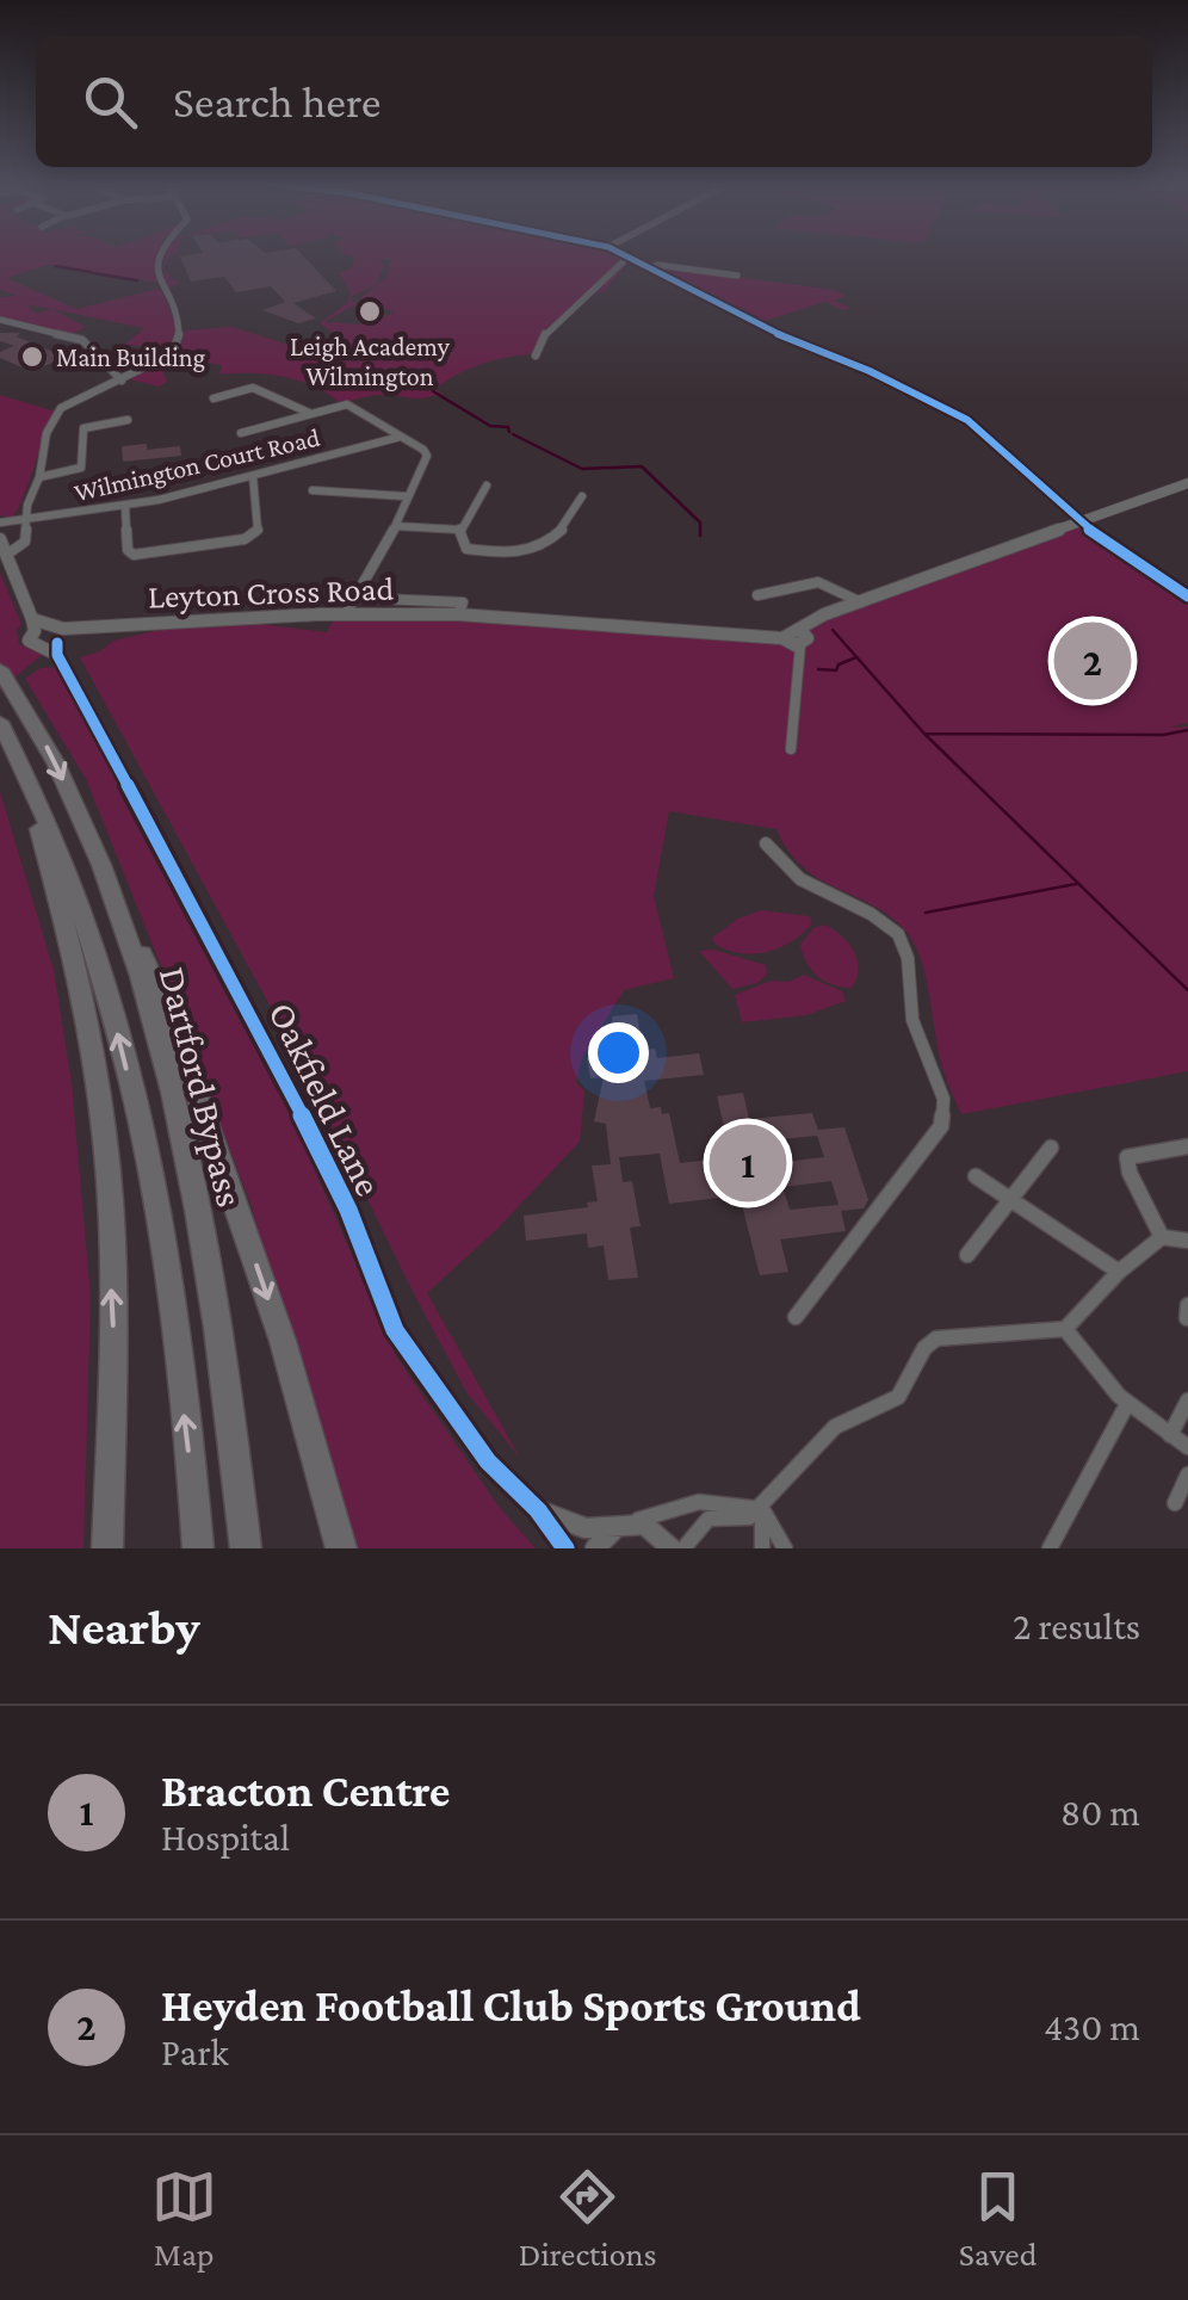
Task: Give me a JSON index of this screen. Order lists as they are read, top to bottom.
{
  "streets": {
    "highway": ["Dartford Bypass"],
    "street": ["Wilmington Court Road", "Leyton Cross Road", "Oakfield Lane"]
  },
  "crossings": [
    ["Leyton Cross Road", "Oakfield Lane"]
  ],
  "places": ["Leigh Academy Wilmington", "Main Building"],
  "page": {
    "search": "Search here",
    "pins": ["2", "1"],
    "heading": ["Nearby", "2 results"],
    "list": [
      {
        "mark": "1",
        "name": "Bracton Centre",
        "note": "Hospital",
        "value": "80 m"
      },
      {
        "mark": "2",
        "name": "Heyden Football Club Sports Ground",
        "note": "Park",
        "value": "430 m"
      }
    ],
    "nav": ["Map", "Directions", "Saved"]
  }
}
